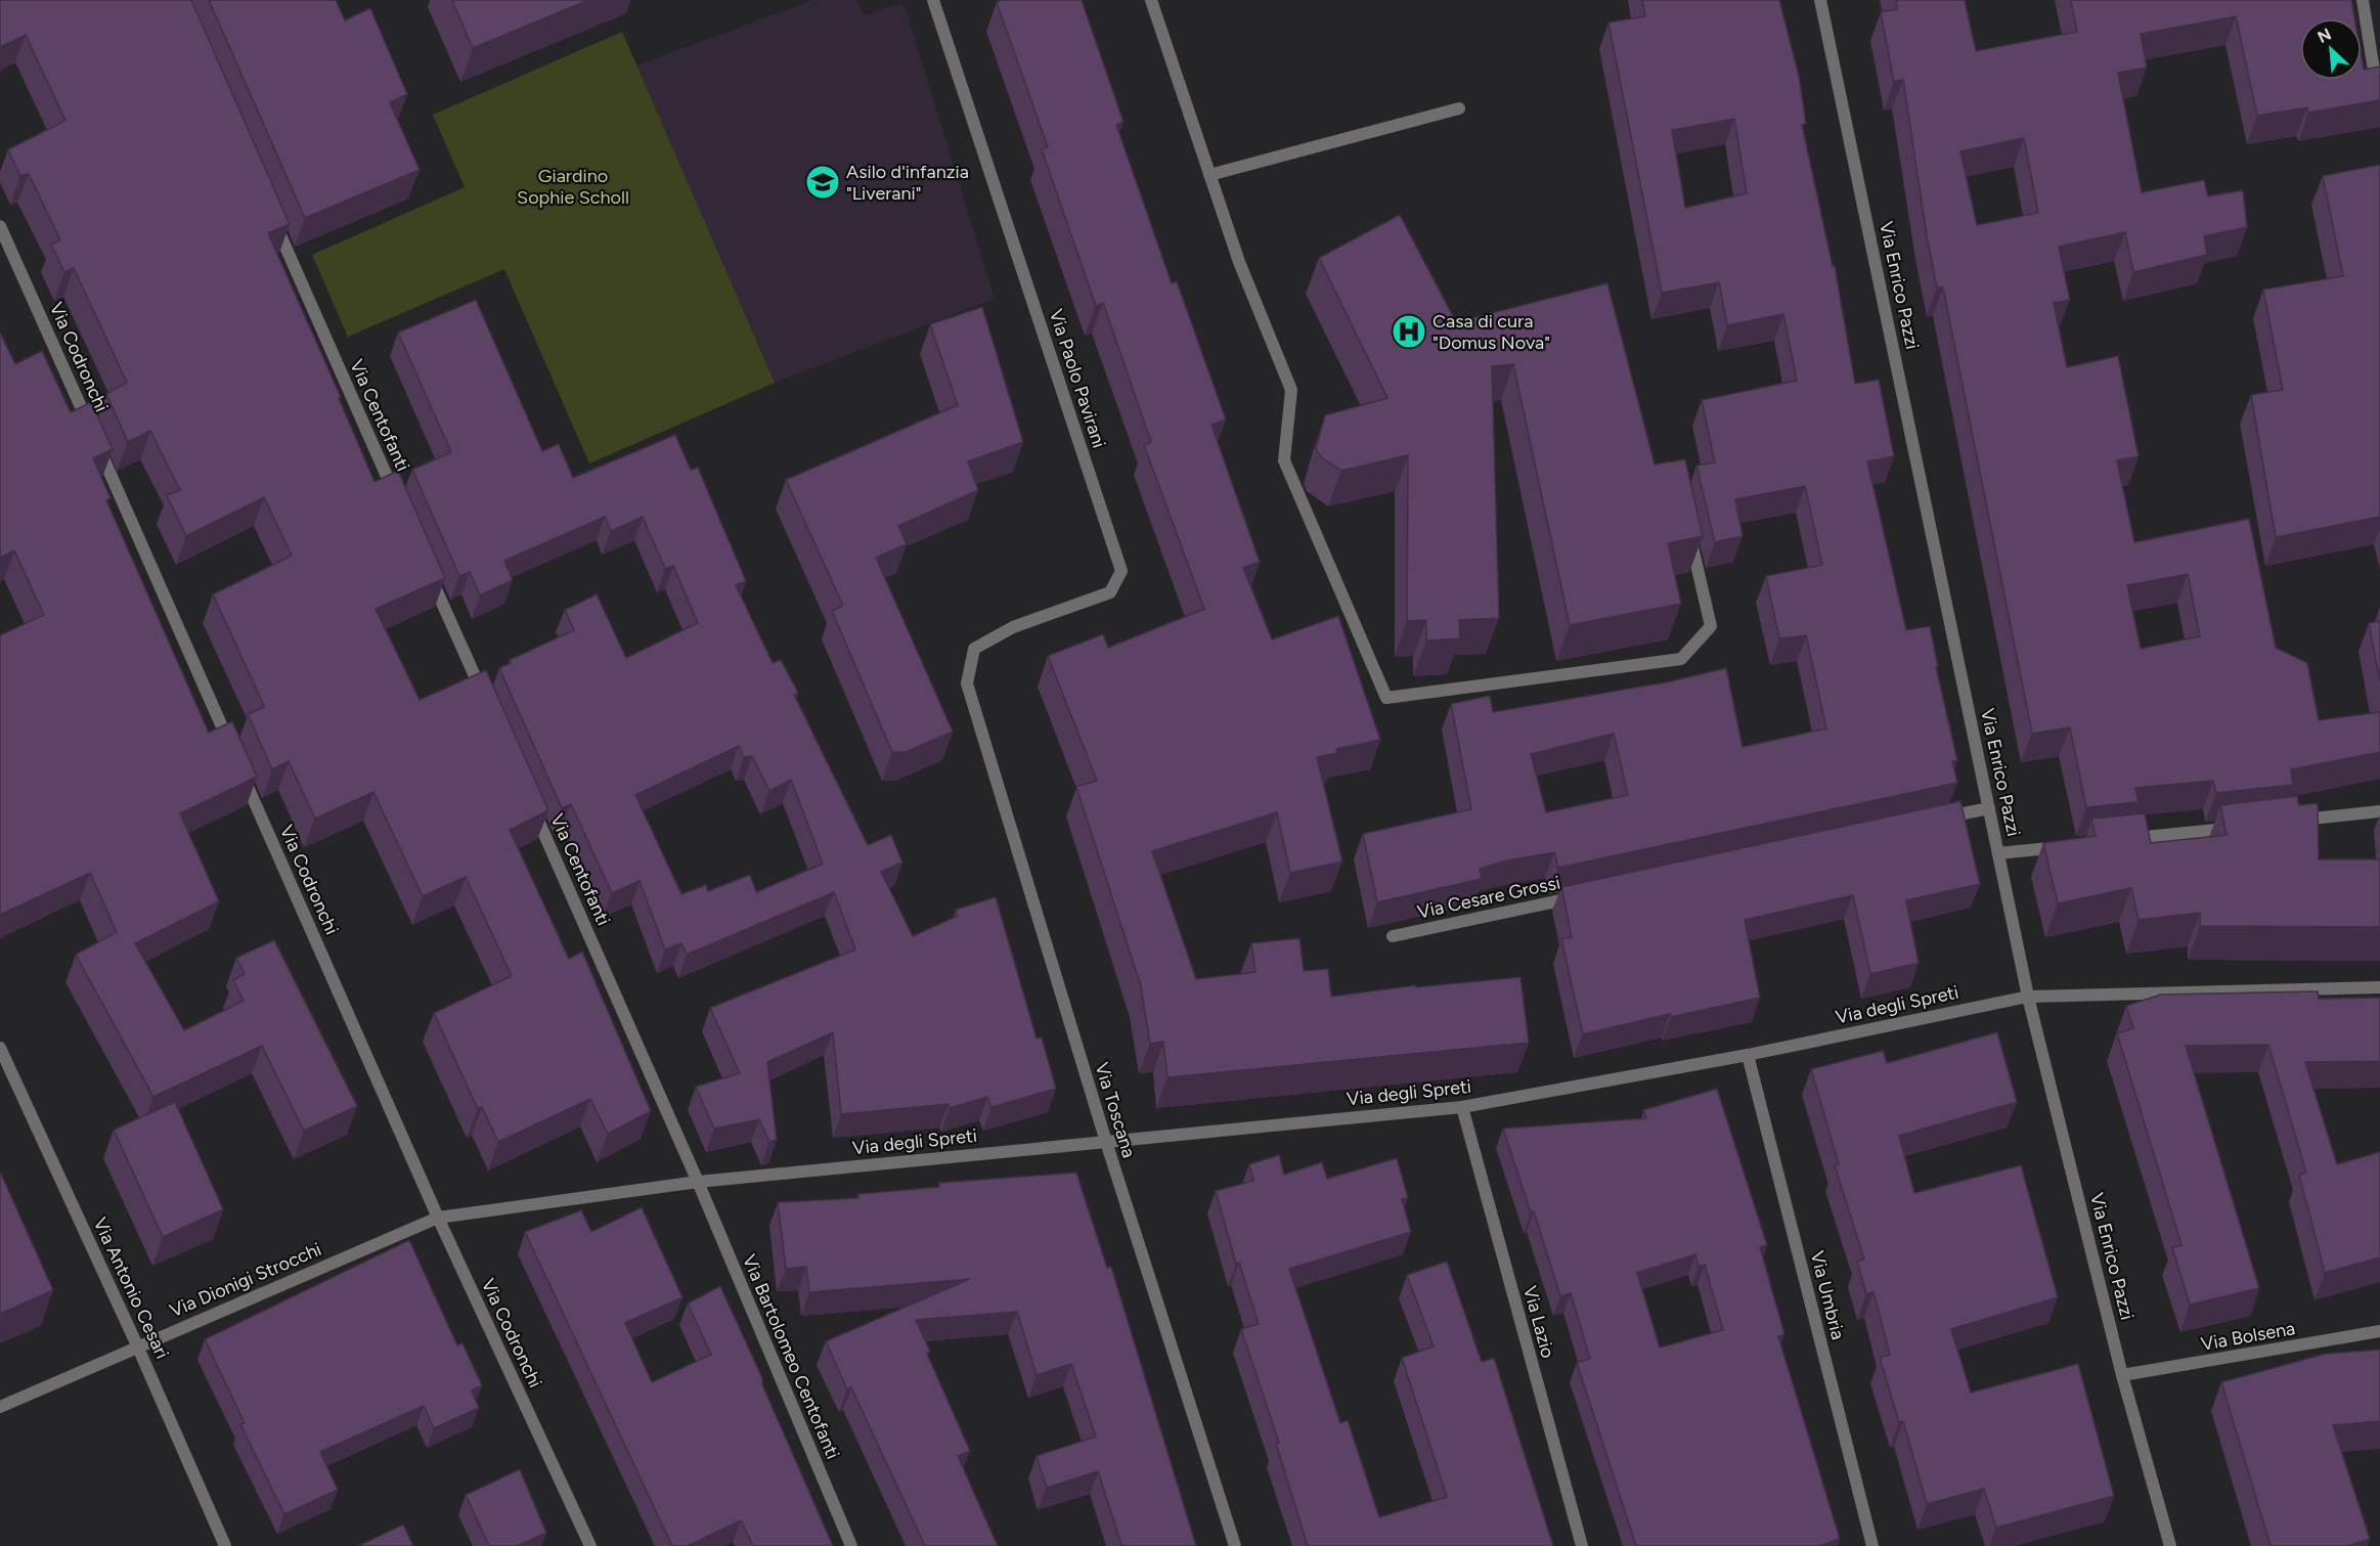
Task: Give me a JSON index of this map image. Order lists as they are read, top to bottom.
{
  "streets": {
    "street": [
      "Via Enrico Pazzi",
      "Via Codronchi",
      "Via Paolo Pavirani",
      "Via Centofanti",
      "Via Cesare Grossi",
      "Via degli Spreti",
      "Via Toscana",
      "Via Dionigi Strocchi",
      "Via Antonio Cesari",
      "Via Umbria",
      "Via Lazio",
      "Via Bolsena",
      "Via Bartolomeo Centofanti"
    ]
  },
  "crossings": [
    ["Via Enrico Pazzi", "Via degli Spreti"],
    ["Via Enrico Pazzi", "Via Bolsena"],
    ["Via Codronchi", "Via degli Spreti"],
    ["Via Codronchi", "Via Dionigi Strocchi"],
    ["Via Paolo Pavirani", "Via Toscana"],
    ["Via Centofanti", "Via degli Spreti"],
    ["Via Centofanti", "Via Bartolomeo Centofanti"],
    ["Via degli Spreti", "Via Toscana"],
    ["Via degli Spreti", "Via Dionigi Strocchi"],
    ["Via degli Spreti", "Via Umbria"],
    ["Via degli Spreti", "Via Lazio"],
    ["Via degli Spreti", "Via Bartolomeo Centofanti"],
    ["Via Dionigi Strocchi", "Via Antonio Cesari"]
  ],
  "parks": ["Giardino Sophie Scholl"],
  "places": {
    "school or university": ["Asilo d'infanzia \"Liverani\""],
    "hospital": ["Casa di cura \"Domus Nova\""]
  },
  "north": "top left"
}
